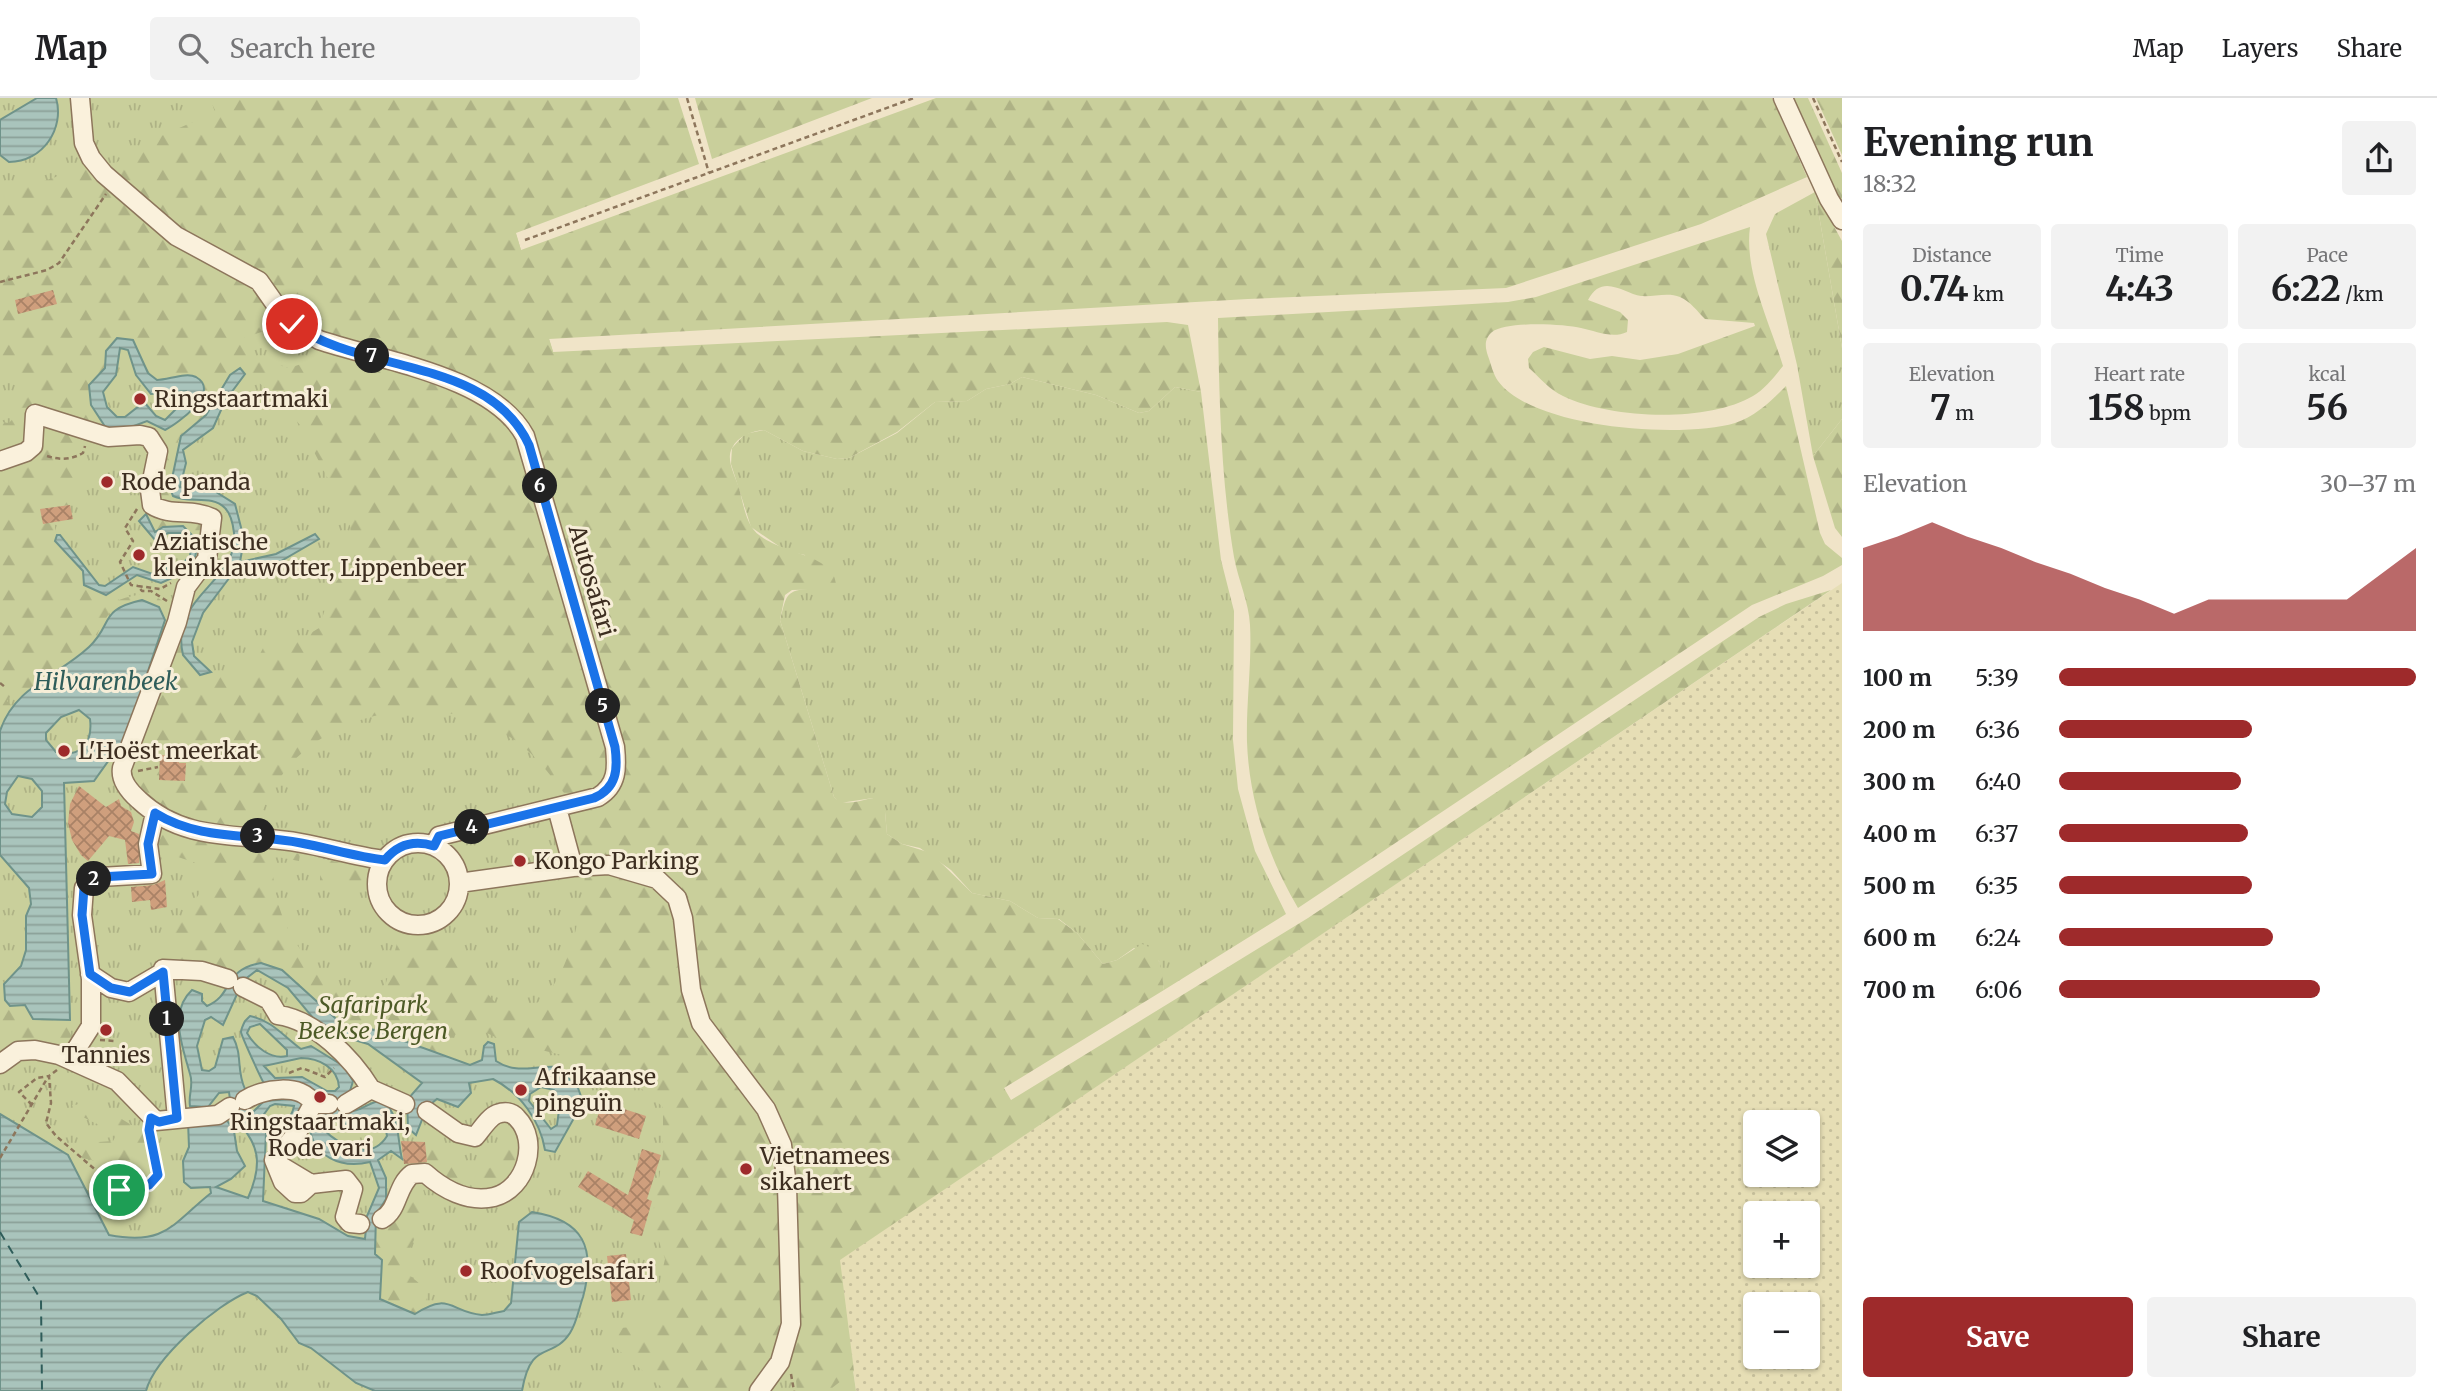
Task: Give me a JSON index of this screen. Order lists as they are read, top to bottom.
{
  "streets": {
    "street": ["Autosafari"]
  },
  "water": ["Hilvarenbeek"],
  "parks": ["Safaripark Beekse Bergen"],
  "places": [
    "Ringstaartmaki",
    "Rode panda",
    "Aziatische kleinklauwotter, Lippenbeer",
    "L'Hoëst meerkat",
    "Kongo Parking",
    "Tannies",
    "Afrikaanse pinguïn",
    "Ringstaartmaki, Rode vari",
    "Vietnamees sikahert",
    "Roofvogelsafari"
  ],
  "page": {
    "header": "Map",
    "search": "Search here",
    "nav": ["Map", "Layers", "Share"],
    "heading": ["Evening run", "18:32"],
    "stats": [
      ["Distance", "0.74 km"],
      ["Time", "4:43"],
      ["Pace", "6:22 /km"],
      ["Elevation", "7 m"],
      ["Heart rate", "158 bpm"],
      ["kcal", "56"]
    ],
    "pins": [
      "7",
      "6",
      "5",
      "4",
      "3",
      "2",
      "1"
    ],
    "chart": ["Elevation", "30–37 m"],
    "list": [
      {
        "name": "100 m",
        "note": "5:39"
      },
      {
        "name": "200 m",
        "note": "6:36"
      },
      {
        "name": "300 m",
        "note": "6:40"
      },
      {
        "name": "400 m",
        "note": "6:37"
      },
      {
        "name": "500 m",
        "note": "6:35"
      },
      {
        "name": "600 m",
        "note": "6:24"
      },
      {
        "name": "700 m",
        "note": "6:06"
      }
    ],
    "map_buttons": ["+", "−"],
    "buttons": ["Save", "Share"]
  }
}
